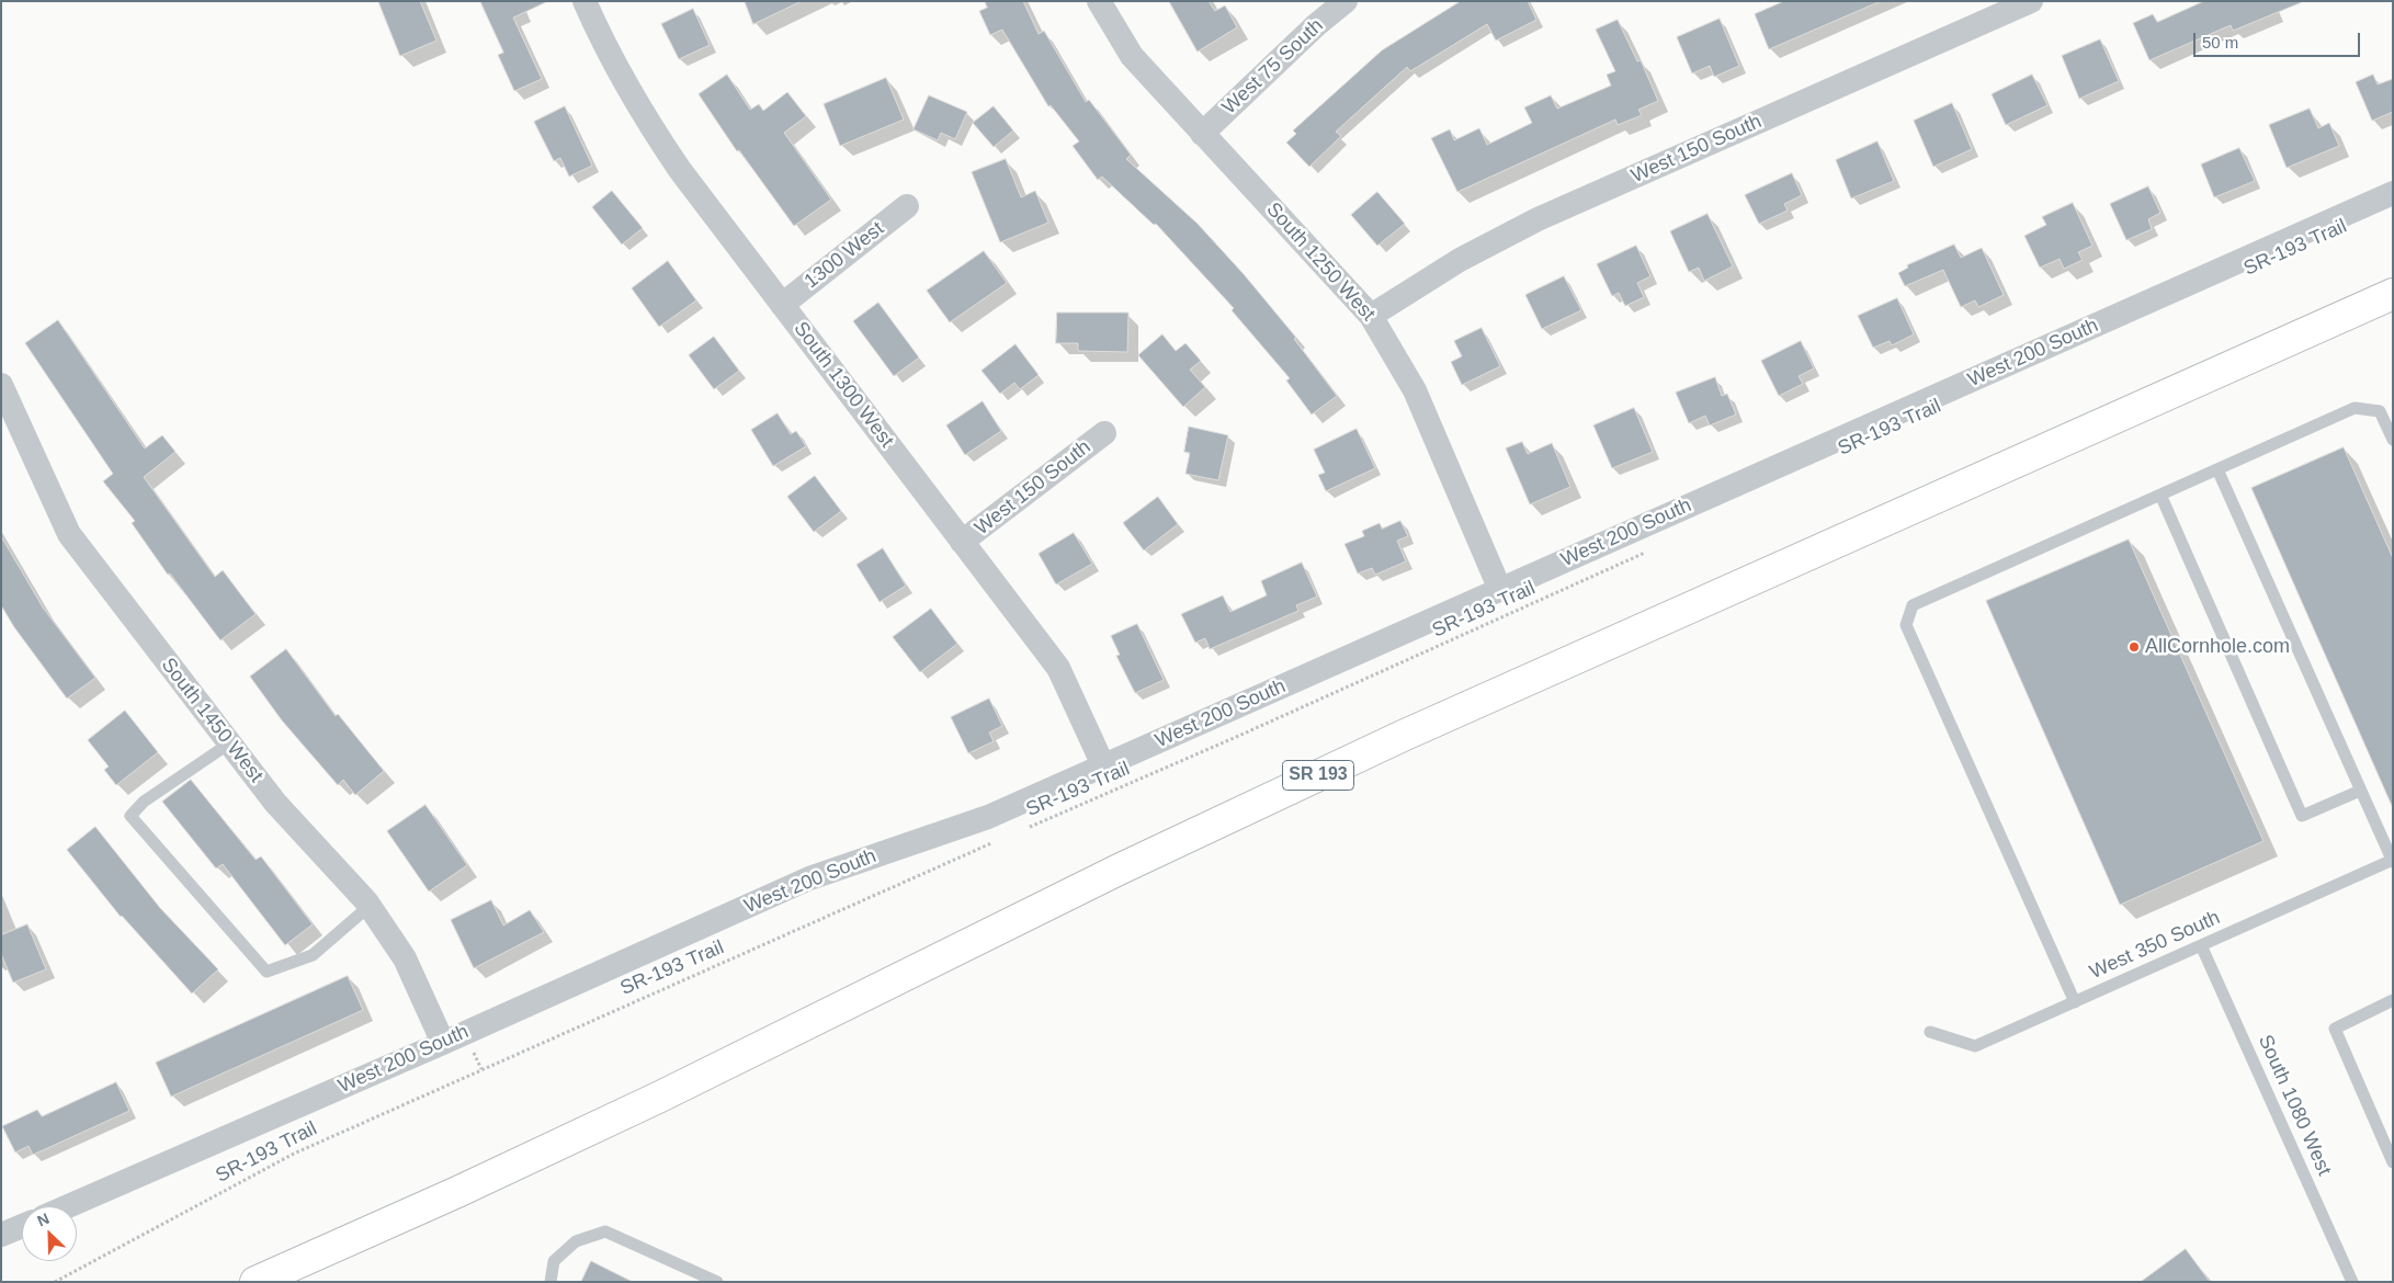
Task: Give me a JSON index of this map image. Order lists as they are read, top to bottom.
{
  "streets": {
    "main road": ["SR 193"],
    "street": [
      "West 75 South",
      "West 150 South",
      "1300 West",
      "South 1250 West",
      "West 200 South",
      "South 1300 West",
      "South 1450 West"
    ],
    "lane": ["West 350 South", "South 1080 West"],
    "path": ["SR-193 Trail"]
  },
  "crossings": [
    ["West 75 South", "South 1250 West"],
    ["West 150 South", "South 1250 West"],
    ["West 150 South", "South 1300 West"],
    ["1300 West", "South 1300 West"],
    ["South 1250 West", "West 200 South"],
    ["West 200 South", "South 1300 West"],
    ["West 200 South", "South 1450 West"],
    ["West 350 South", "South 1080 West"]
  ],
  "places": ["AllCornhole.com"],
  "scale_bar": "50 m",
  "north": "top left"
}
